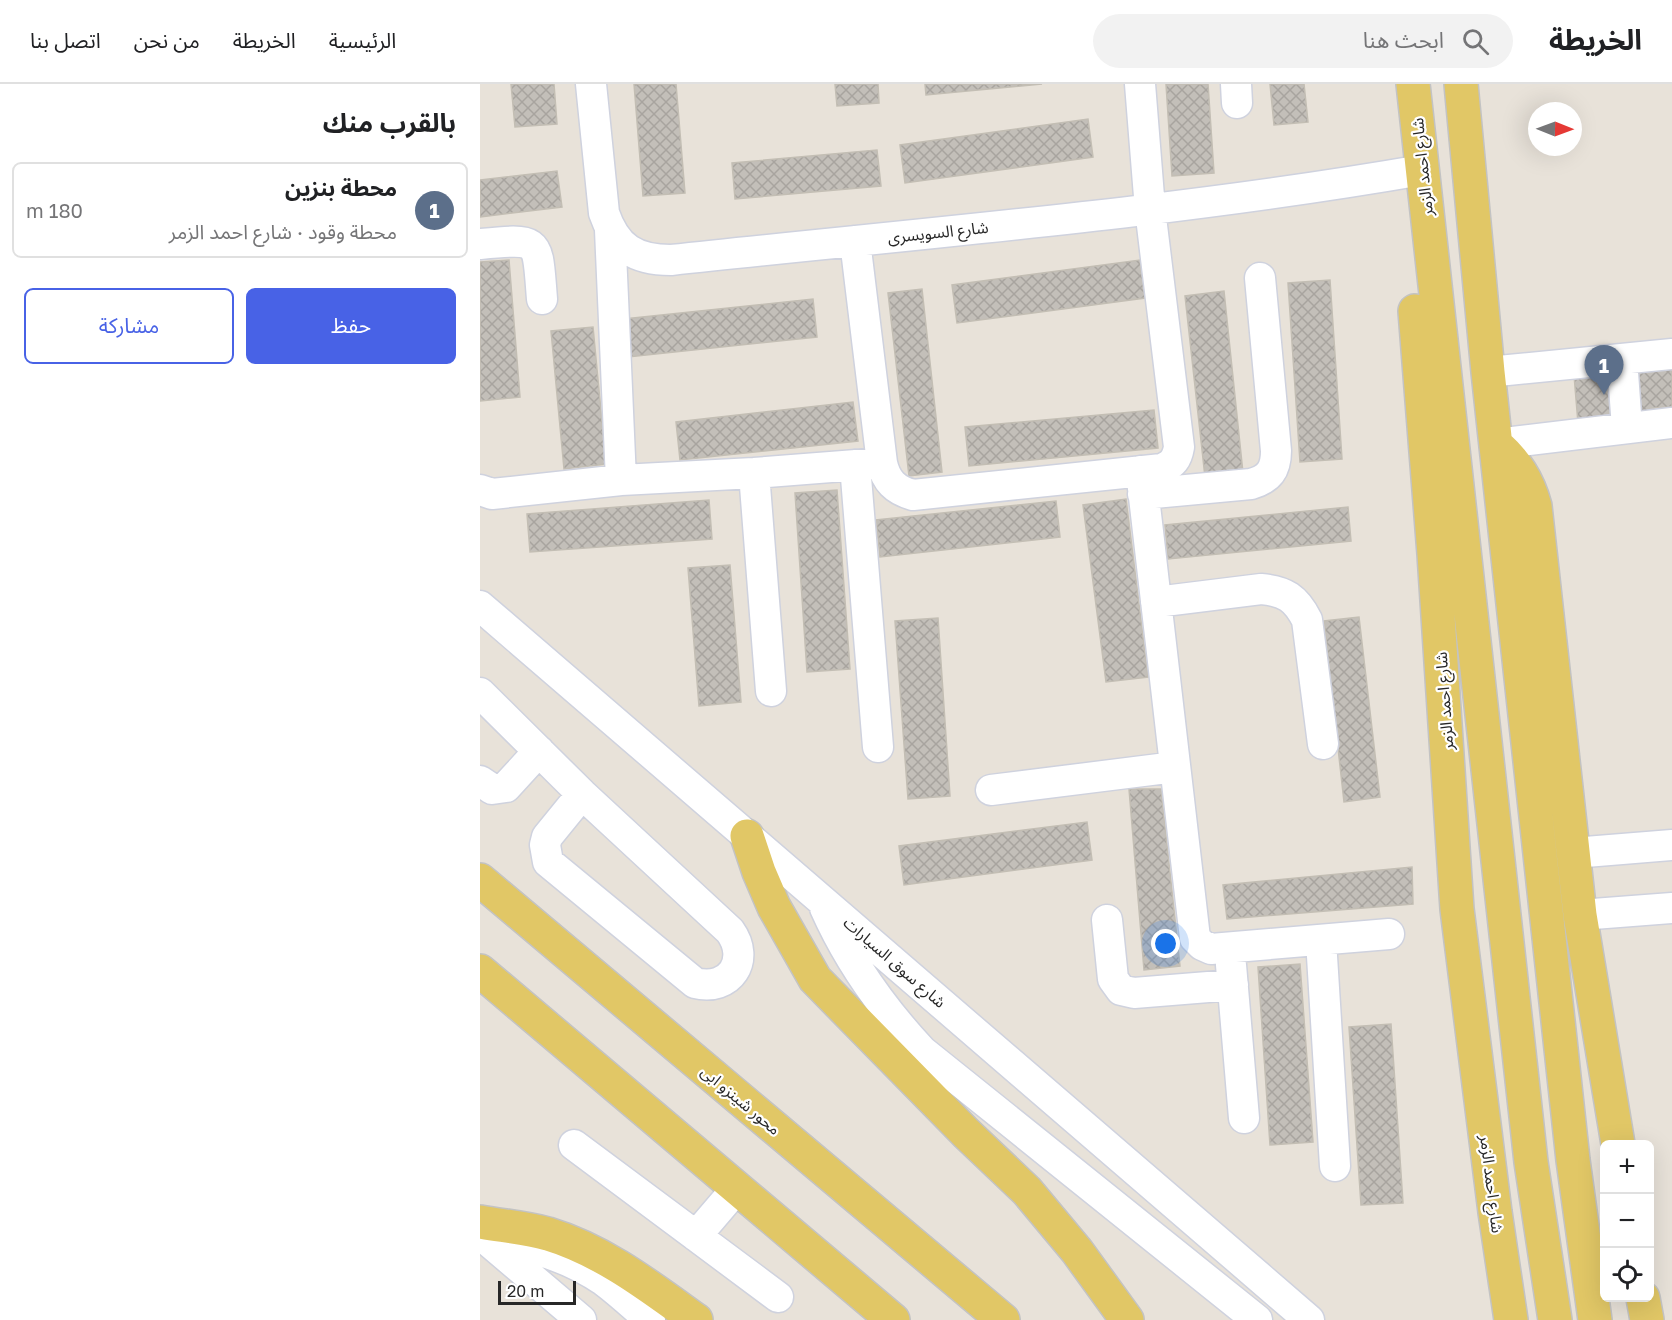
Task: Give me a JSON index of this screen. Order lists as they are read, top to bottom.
{
  "streets": {
    "main road": ["شارع احمد الزمر", "محور شينزو ابى"],
    "street": ["شارع السويسرى", "شارع سوق السيارات"]
  },
  "crossings": [
    ["شارع احمد الزمر", "شارع السويسرى"]
  ],
  "scale_bar": "20 m",
  "north": "right",
  "page": {
    "header": "الخريطة",
    "search": "ابحث هنا",
    "nav": [
      "الرئيسية",
      "الخريطة",
      "من نحن",
      "اتصل بنا"
    ],
    "heading": "بالقرب منك",
    "list": [
      {
        "mark": "1",
        "name": "محطة بنزين",
        "note": "محطة وقود · شارع احمد الزمر",
        "value": "180 m"
      }
    ],
    "buttons": ["حفظ", "مشاركة"],
    "pins": "1",
    "map_buttons": ["+", "−"],
    "scale": "20 m"
  }
}
